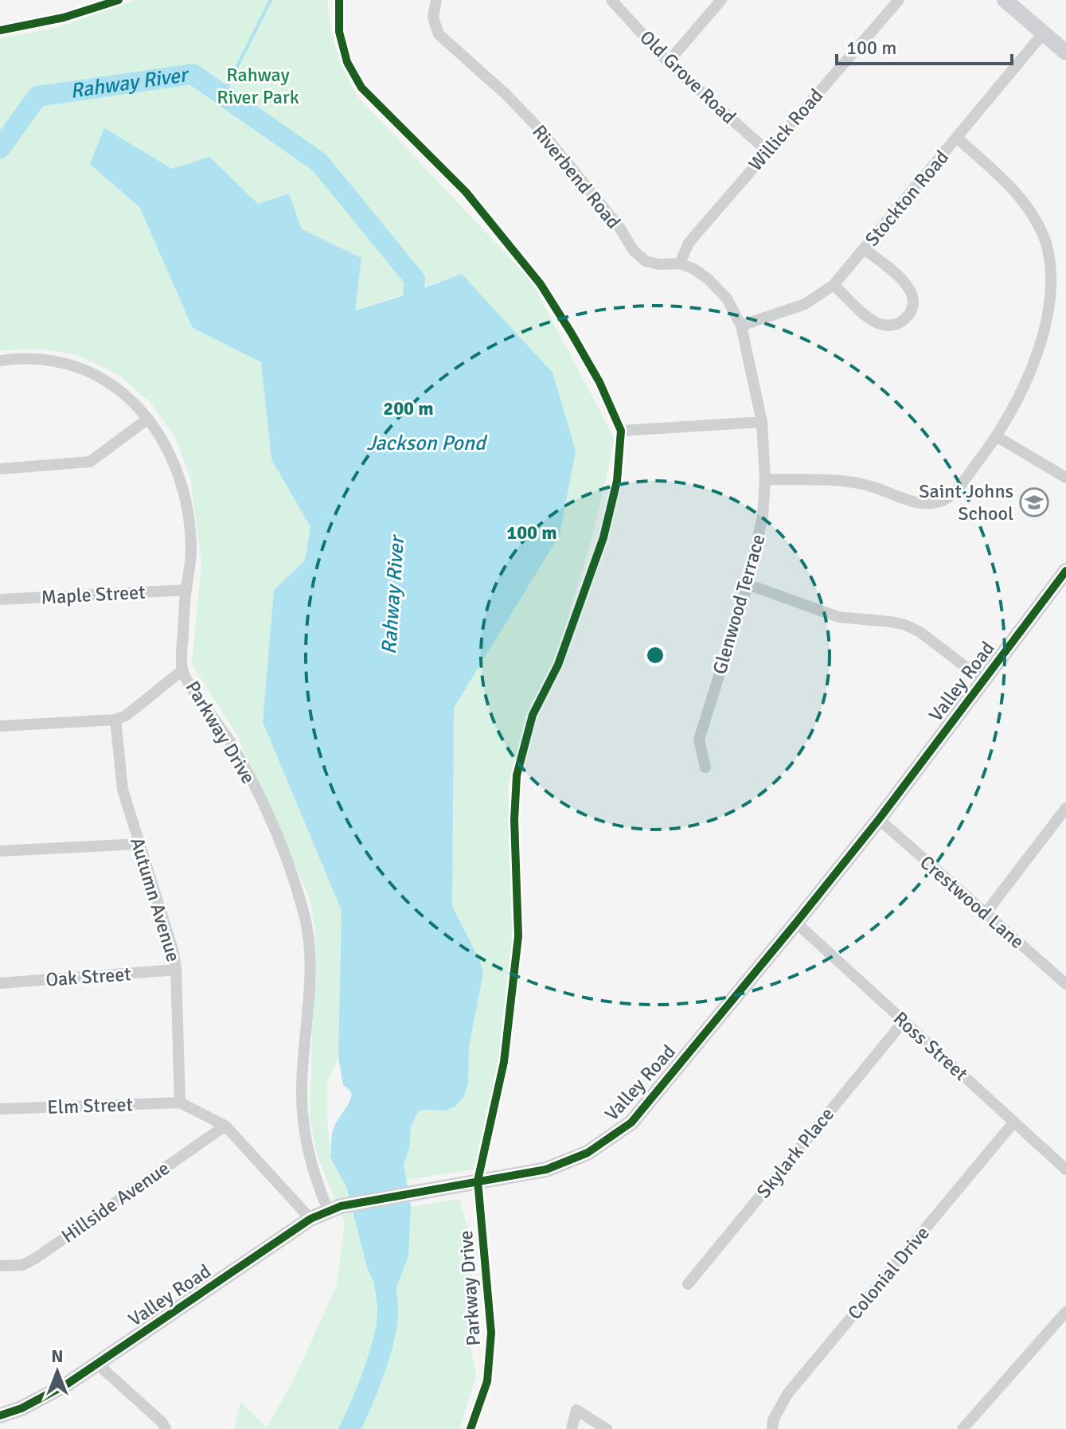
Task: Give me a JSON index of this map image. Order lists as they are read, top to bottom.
{
  "streets": {
    "street": [
      "Old Grove Road",
      "Willick Road",
      "Riverbend Road",
      "Stockton Road",
      "Maple Street",
      "Glenwood Terrace",
      "Valley Road",
      "Parkway Drive",
      "Autumn Avenue",
      "Crestwood Lane",
      "Oak Street",
      "Ross Street",
      "Elm Street",
      "Skylark Place",
      "Hillside Avenue",
      "Colonial Drive"
    ]
  },
  "crossings": [
    ["Old Grove Road", "Willick Road"],
    ["Willick Road", "Riverbend Road"],
    ["Riverbend Road", "Stockton Road"],
    ["Riverbend Road", "Glenwood Terrace"],
    ["Stockton Road", "Glenwood Terrace"],
    ["Maple Street", "Parkway Drive"],
    ["Valley Road", "Parkway Drive"],
    ["Valley Road", "Crestwood Lane"],
    ["Valley Road", "Ross Street"],
    ["Autumn Avenue", "Oak Street"],
    ["Autumn Avenue", "Elm Street"],
    ["Ross Street", "Skylark Place"],
    ["Ross Street", "Colonial Drive"]
  ],
  "water": ["Rahway River", "Jackson Pond"],
  "parks": ["Rahway River Park"],
  "places": {
    "school or university": ["Saint Johns School"]
  },
  "scale_bar": "100 m",
  "north": "top",
  "rings": ["200 m", "100 m"]
}
